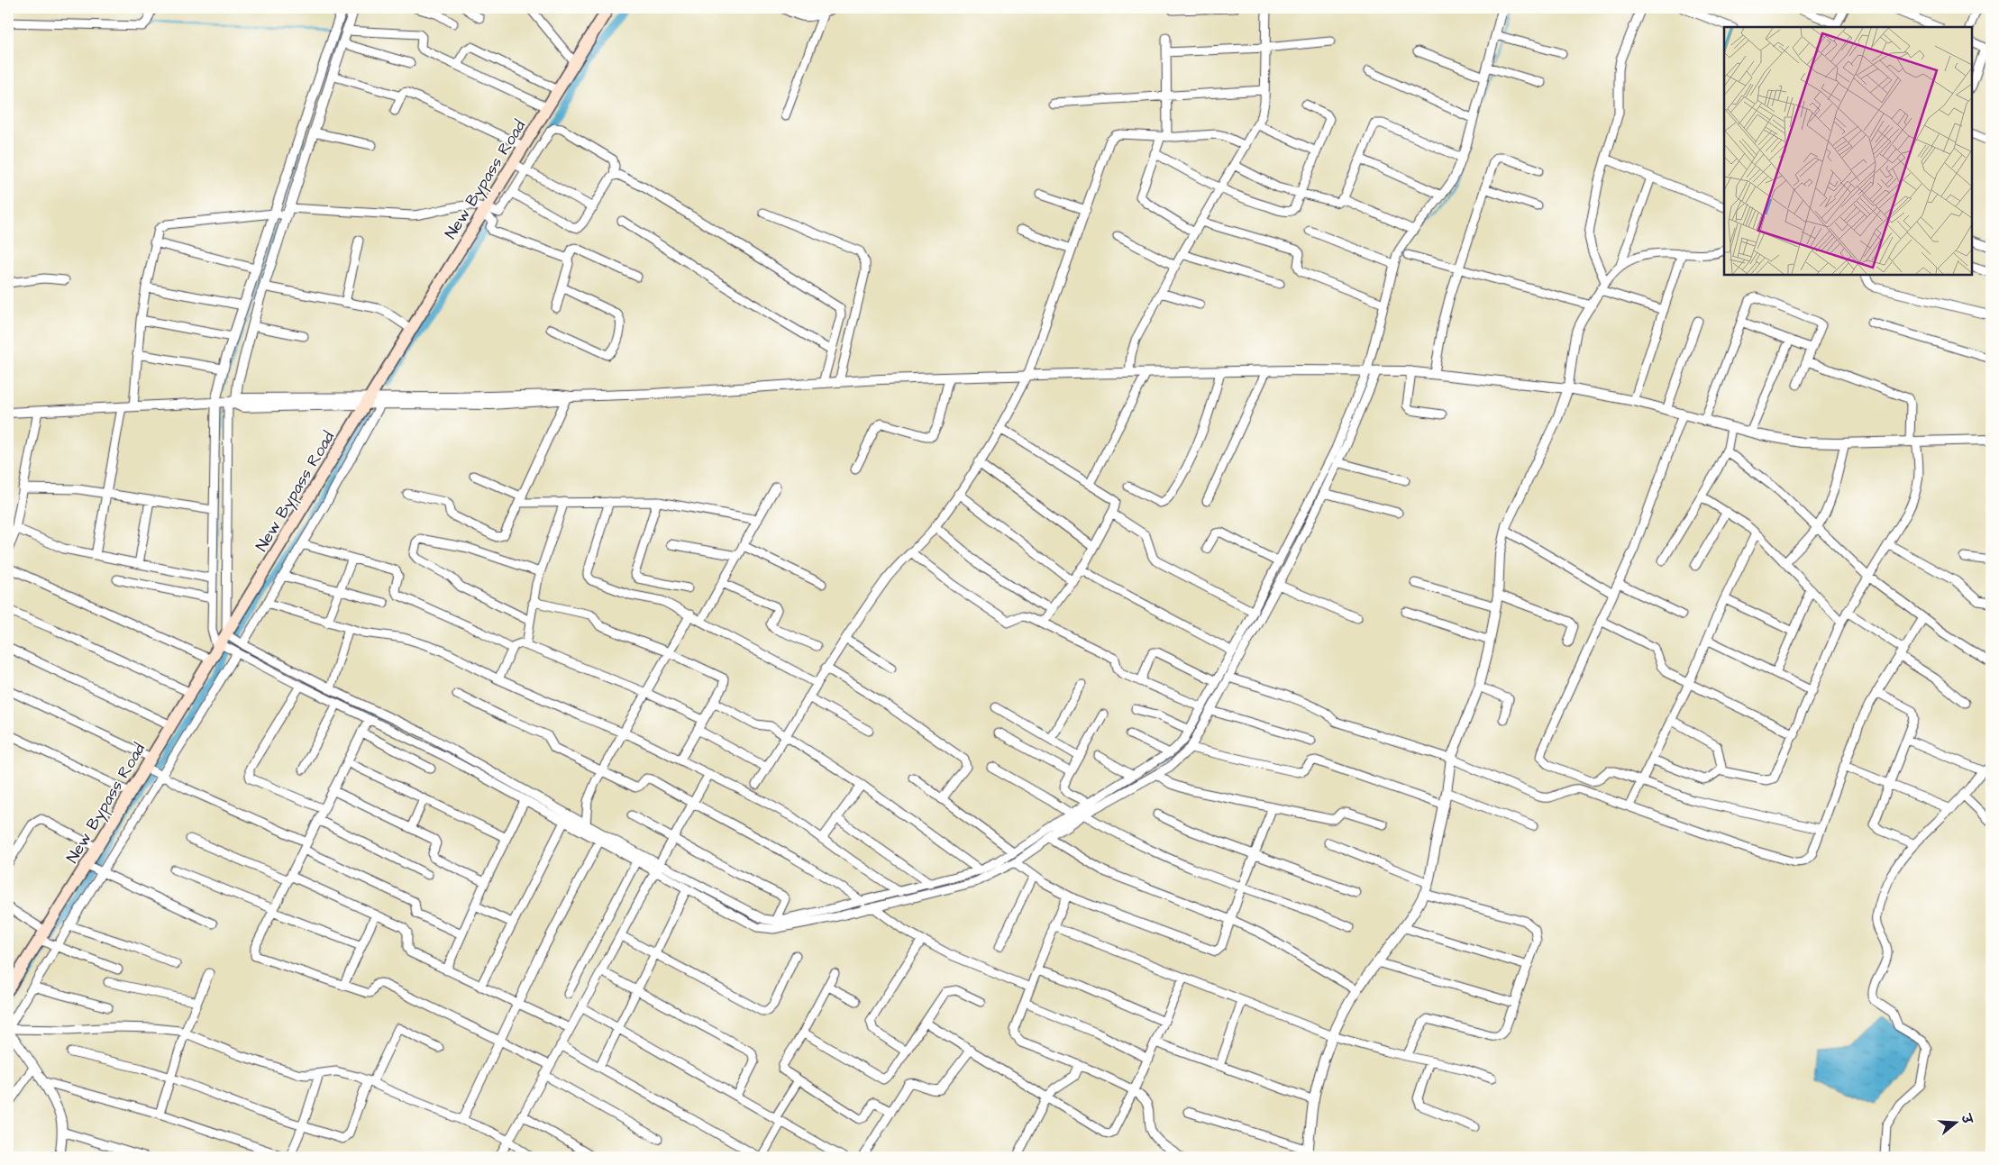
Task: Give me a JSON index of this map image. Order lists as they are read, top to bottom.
{
  "streets": {
    "main road": ["New Bypass Road"]
  },
  "north": "right"
}
